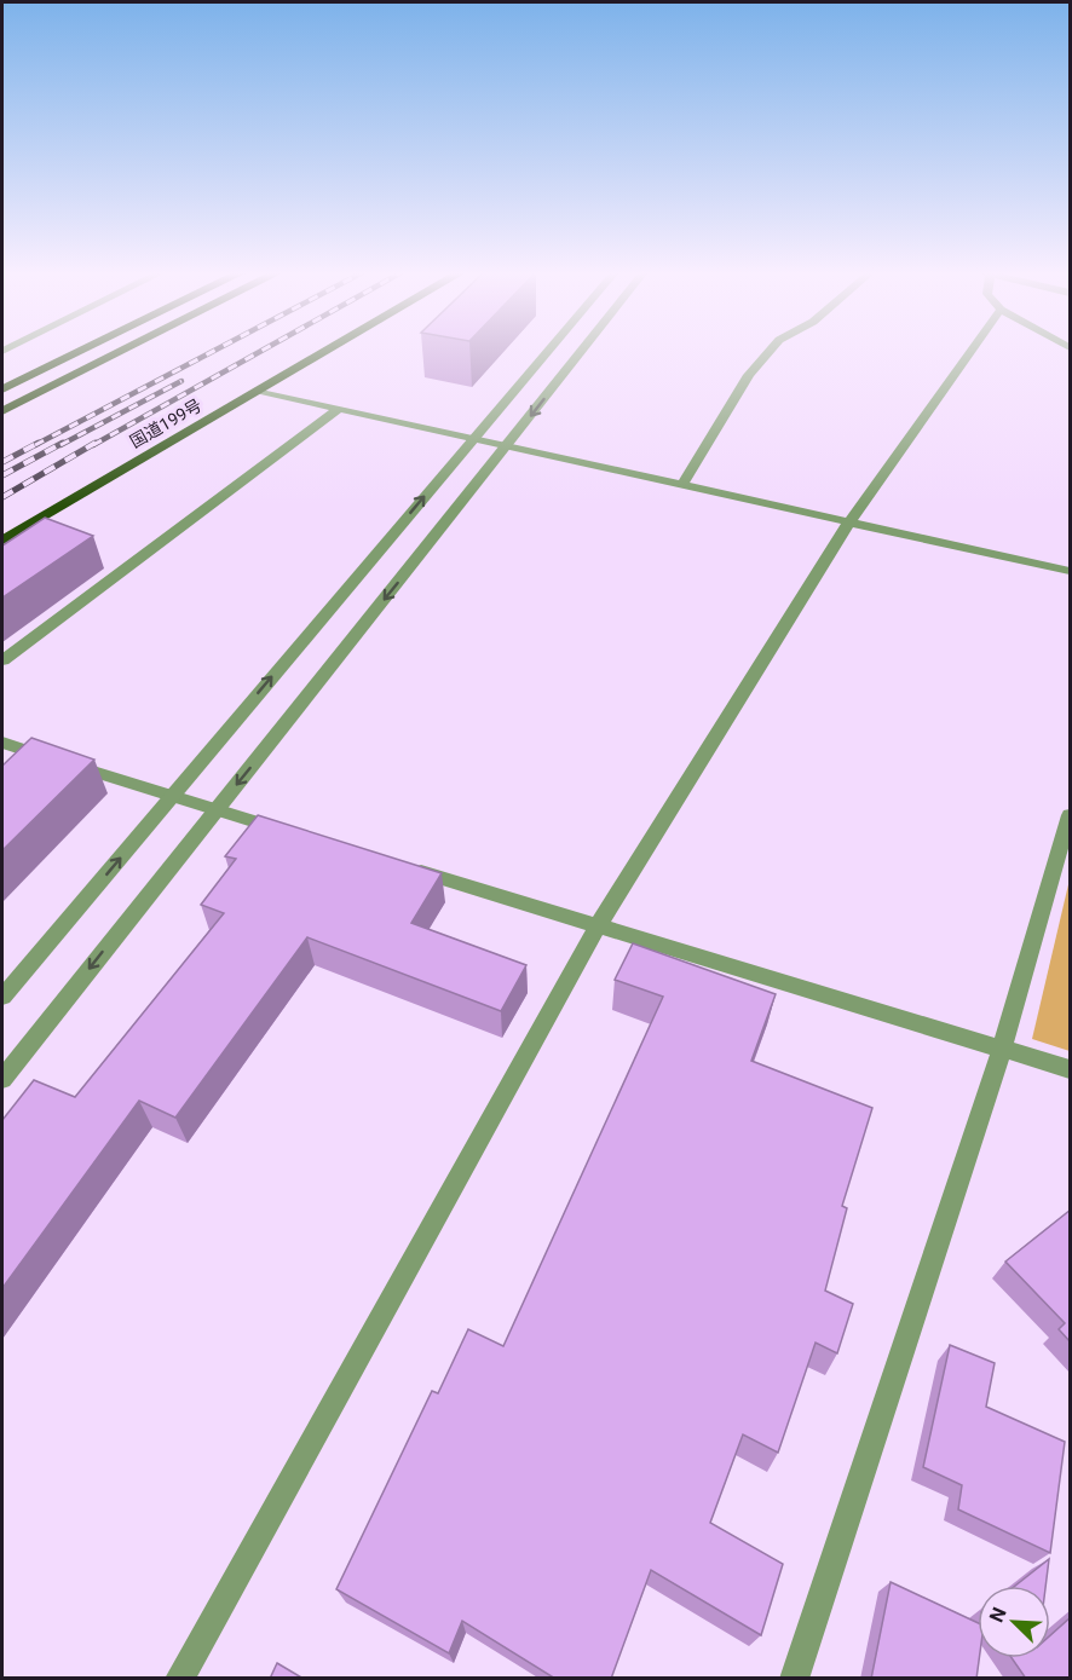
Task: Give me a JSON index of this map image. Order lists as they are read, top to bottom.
{
  "streets": {
    "highway": ["国道199号"]
  },
  "north": "top left"
}
